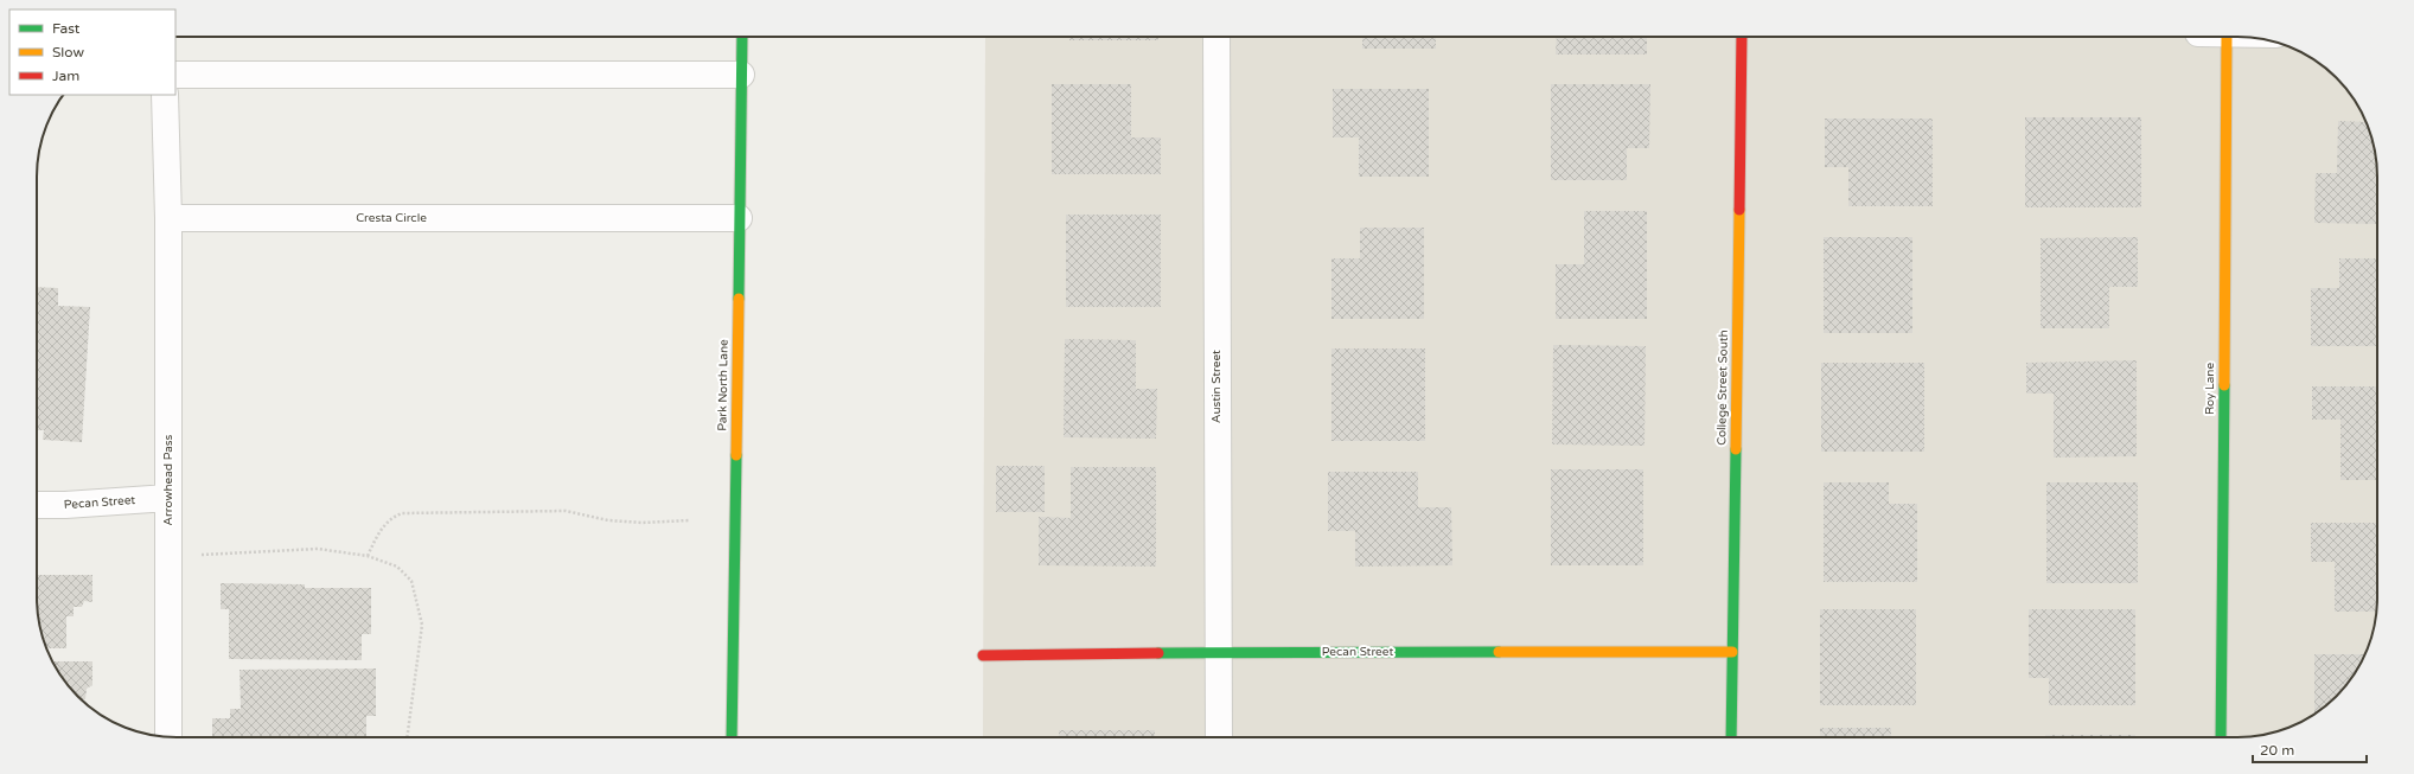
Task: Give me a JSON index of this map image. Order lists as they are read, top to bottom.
{
  "streets": {
    "street": [
      "Cresta Circle",
      "Park North Lane",
      "Austin Street",
      "College Street South",
      "Roy Lane",
      "Arrowhead Pass",
      "Pecan Street"
    ]
  },
  "crossings": [
    ["Cresta Circle", "Park North Lane"],
    ["Cresta Circle", "Arrowhead Pass"],
    ["Austin Street", "Pecan Street"],
    ["College Street South", "Pecan Street"],
    ["Arrowhead Pass", "Pecan Street"]
  ],
  "legend": ["Fast", "Slow", "Jam"],
  "scale_bar": "20 m"
}
